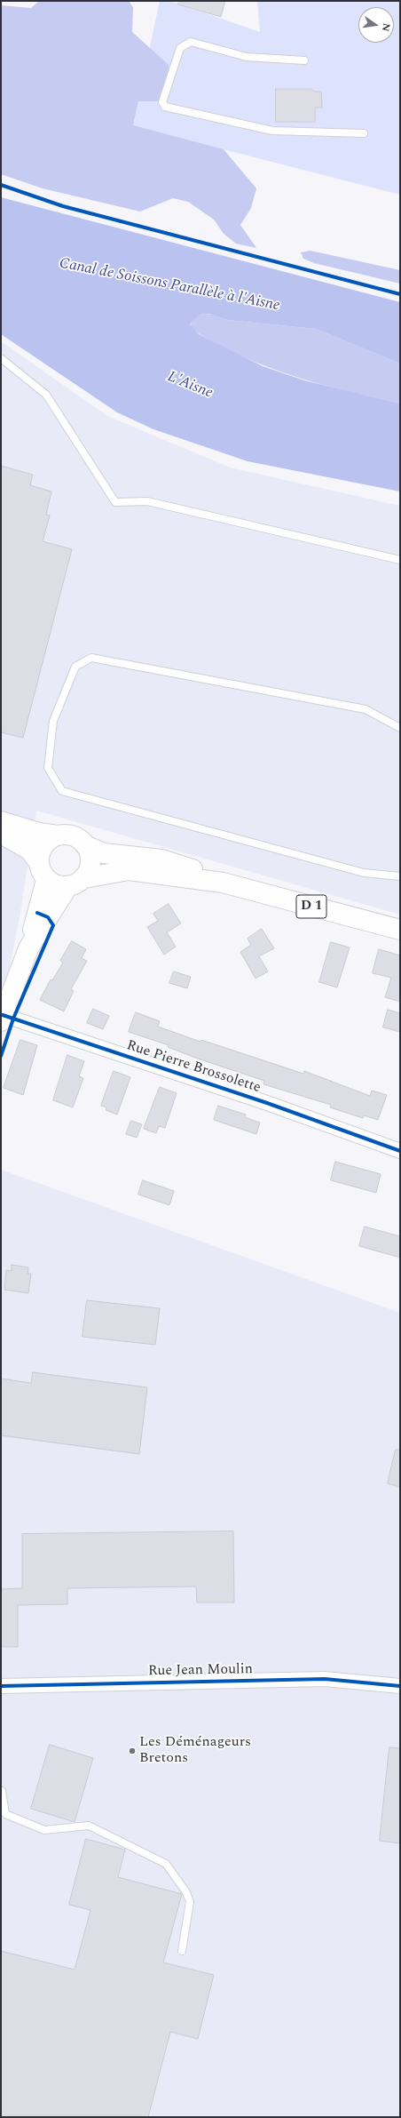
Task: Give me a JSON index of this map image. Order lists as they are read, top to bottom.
{
  "streets": {
    "main road": ["D 1"],
    "street": ["Rue Pierre Brossolette", "Rue Jean Moulin"]
  },
  "water": ["Canal de Soissons Parallèle à l'Aisne", "L'Aisne"],
  "places": ["Les Déménageurs Bretons"],
  "north": "right"
}
